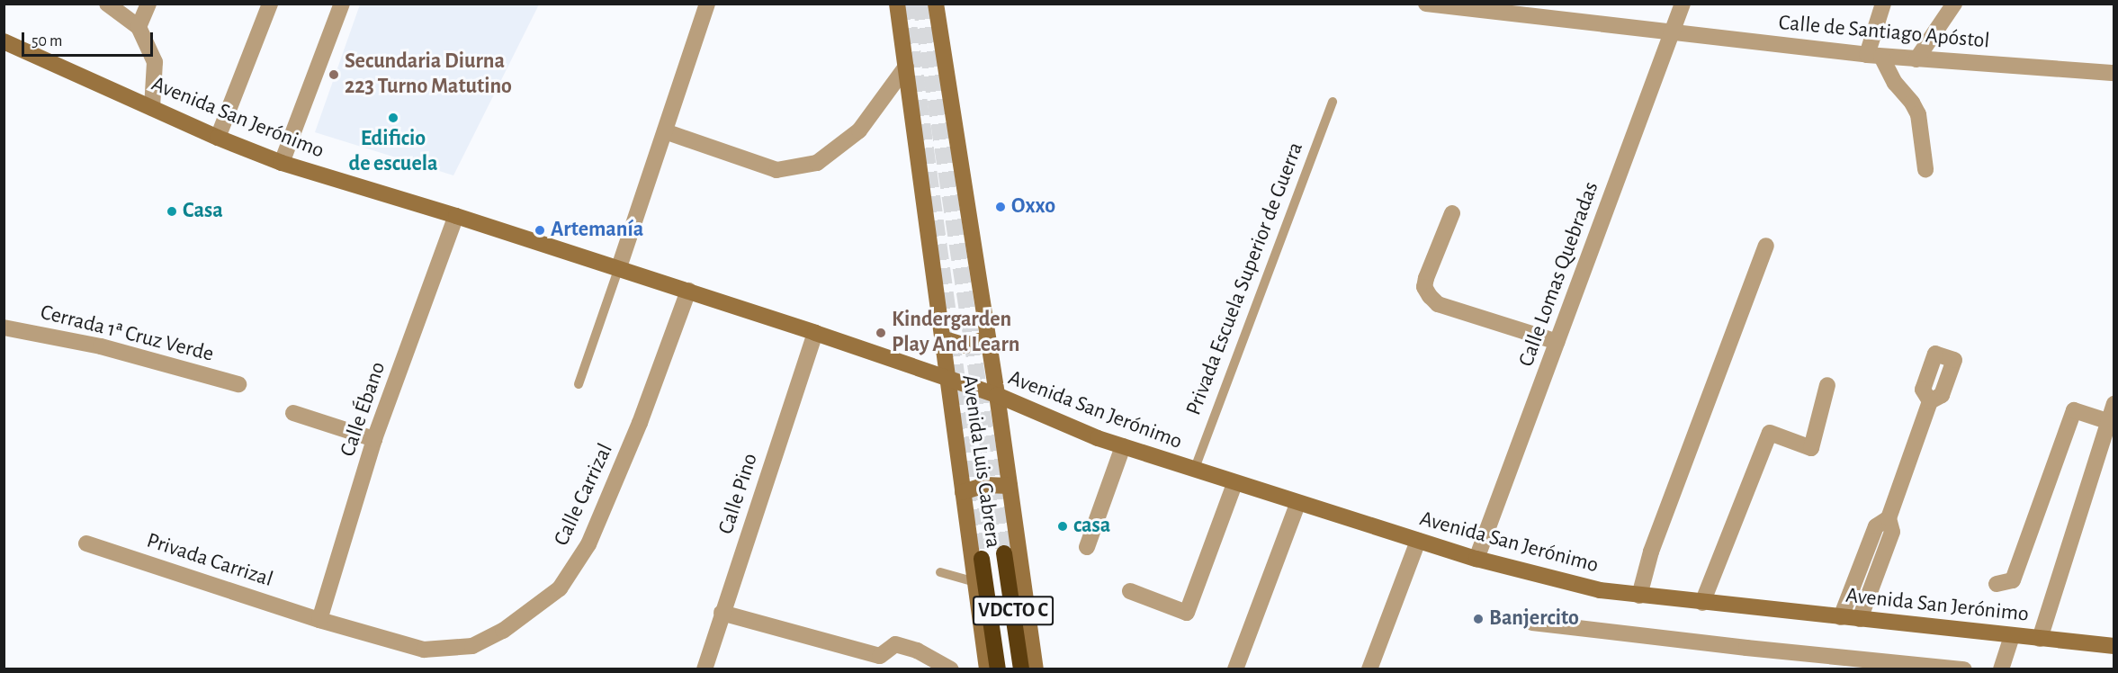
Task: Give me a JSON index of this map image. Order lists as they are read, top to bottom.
{
  "streets": {
    "highway": ["VDCTO C"],
    "main road": ["Avenida San Jerónimo", "Avenida Luis Cabrera"],
    "street": [
      "Calle de Santiago Apóstol",
      "Calle Lomas Quebradas",
      "Cerrada 1ª Cruz Verde",
      "Calle Ébano",
      "Calle Pino",
      "Calle Carrizal",
      "Privada Carrizal"
    ],
    "lane": ["Privada Escuela Superior de Guerra"]
  },
  "crossings": [
    ["Calle de Santiago Apóstol", "Calle Lomas Quebradas"],
    ["Avenida San Jerónimo", "Calle Lomas Quebradas"],
    ["Avenida San Jerónimo", "Privada Escuela Superior de Guerra"],
    ["Avenida San Jerónimo", "Calle Ébano"],
    ["Avenida San Jerónimo", "Avenida Luis Cabrera"],
    ["Avenida San Jerónimo", "Calle Pino"],
    ["Avenida San Jerónimo", "Calle Carrizal"],
    ["Calle Ébano", "Calle Carrizal"],
    ["Calle Ébano", "Privada Carrizal"],
    ["Calle Carrizal", "Privada Carrizal"]
  ],
  "places": [
    "Secundaria Diurna 223 Turno Matutino",
    "Edificio de escuela",
    "Oxxo",
    "Casa",
    "Artemanía",
    "Kindergarden Play And Learn",
    "casa",
    "Banjercito"
  ],
  "scale_bar": "50 m"
}
